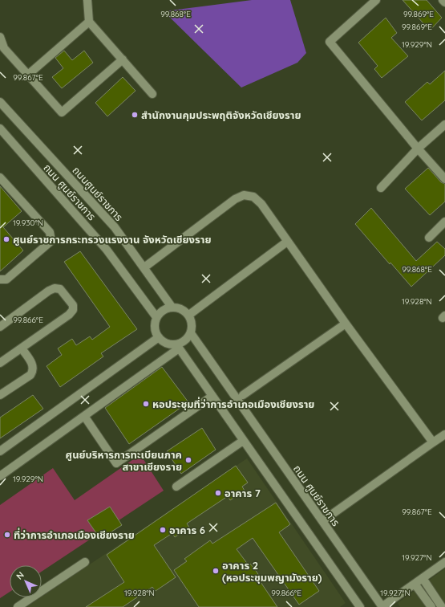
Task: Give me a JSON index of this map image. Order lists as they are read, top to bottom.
{
  "streets": {
    "street": ["ถนน ศูนย์ราชการ", "ถนนศูนย์ราชการ"]
  },
  "crossings": [
    ["ถนน ศูนย์ราชการ", "ถนนศูนย์ราชการ"]
  ],
  "places": [
    "สำนักงานคุมประพฤติจังหวัดเชียงราย",
    "ศูนย์ราชการกระทรวงแรงงาน จังหวัดเชียงราย",
    "หอประชุมที่ว่าการอำเภอเมืองเชียงราย",
    "ศูนย์บริหารการทะเบียนภาค สาขาเชียงราย",
    "อาคาร 7",
    "อาคาร 6",
    "ที่ว่าการอำเภอเมืองเชียงราย",
    "อาคาร 2 (หอประชุมพญามังราย)"
  ],
  "north": "top left",
  "coordinates": [
    "99.869°E",
    "99.868°E",
    "19.929°N",
    "99.867°E",
    "19.930°N",
    "19.928°N",
    "99.866°E",
    "19.927°N"
  ]
}
